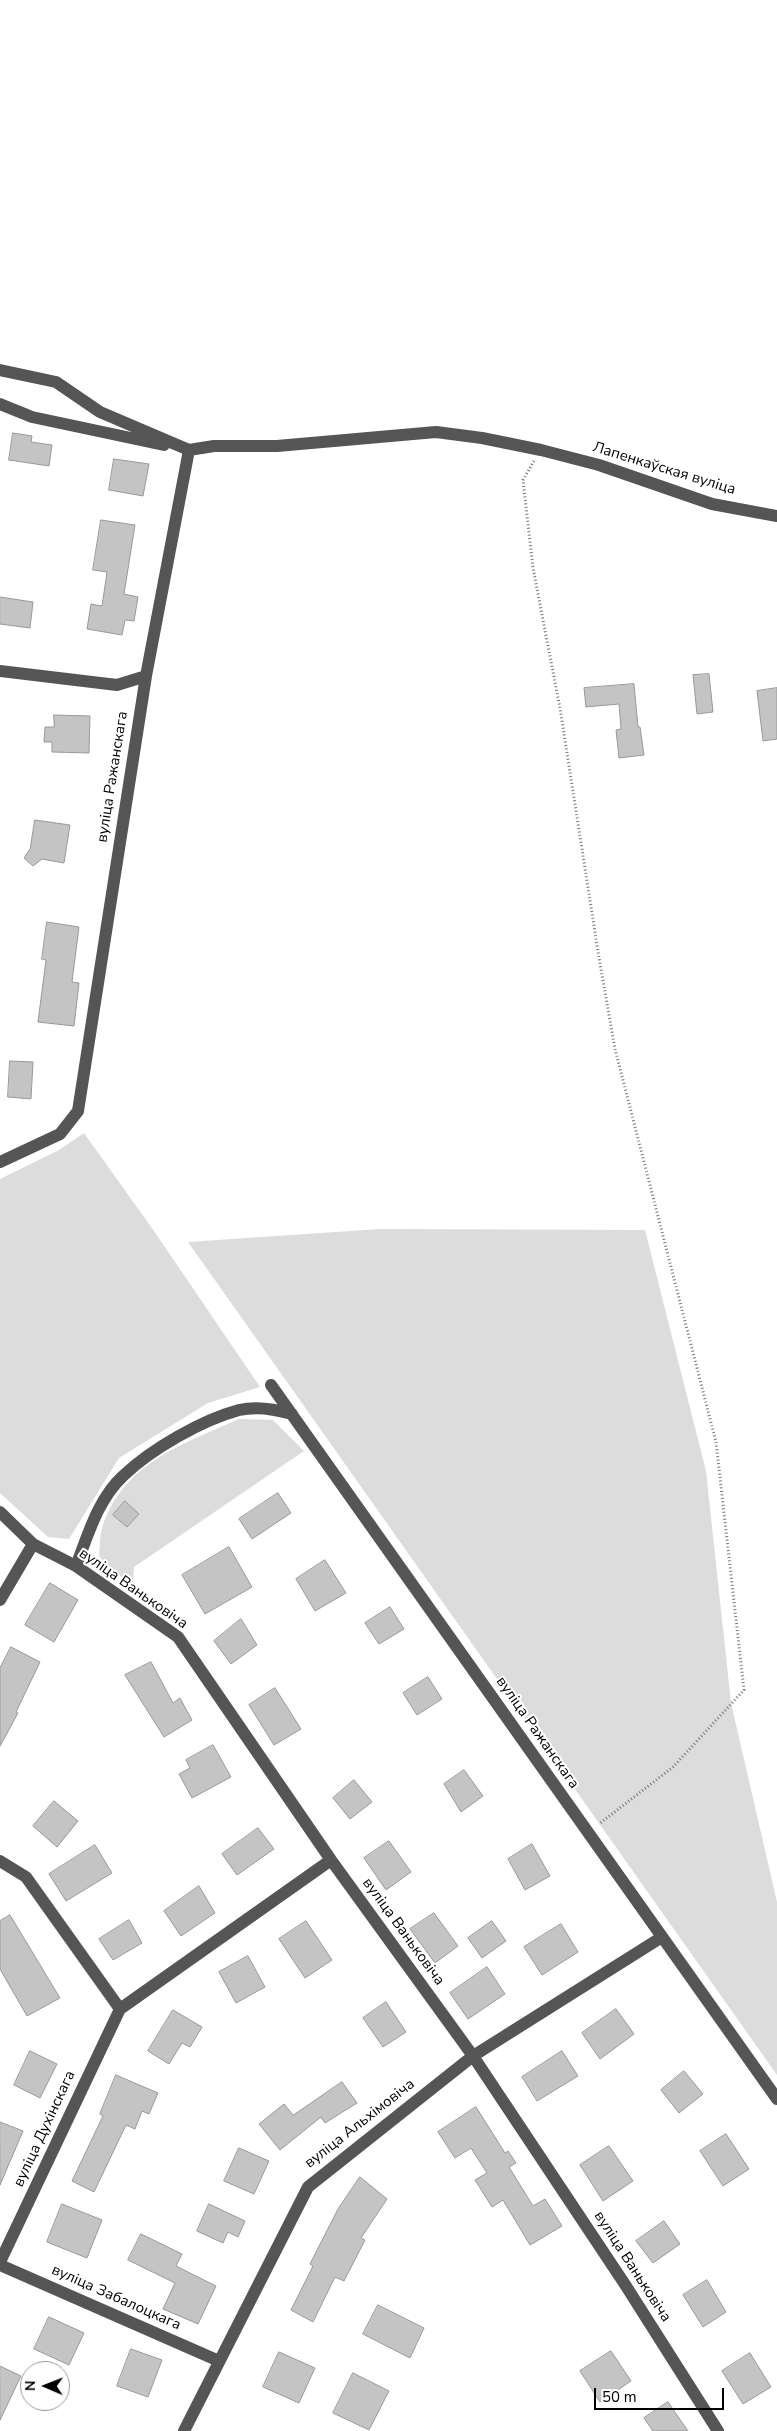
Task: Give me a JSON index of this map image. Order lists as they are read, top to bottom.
{
  "streets": {
    "street": [
      "Лапенкаўская вуліца",
      "вуліца Ражанскага",
      "вуліца Ваньковіча",
      "вуліца Альхімовіча",
      "вуліца Духінскага",
      "вуліца Забалоцкага"
    ]
  },
  "crossings": [
    ["Лапенкаўская вуліца", "вуліца Ражанскага"],
    ["вуліца Ражанскага", "вуліца Альхімовіча"],
    ["вуліца Ваньковіча", "вуліца Альхімовіча"],
    ["вуліца Ваньковіча", "вуліца Духінскага"],
    ["вуліца Альхімовіча", "вуліца Забалоцкага"],
    ["вуліца Духінскага", "вуліца Забалоцкага"]
  ],
  "scale_bar": "50 m",
  "north": "left"
}
